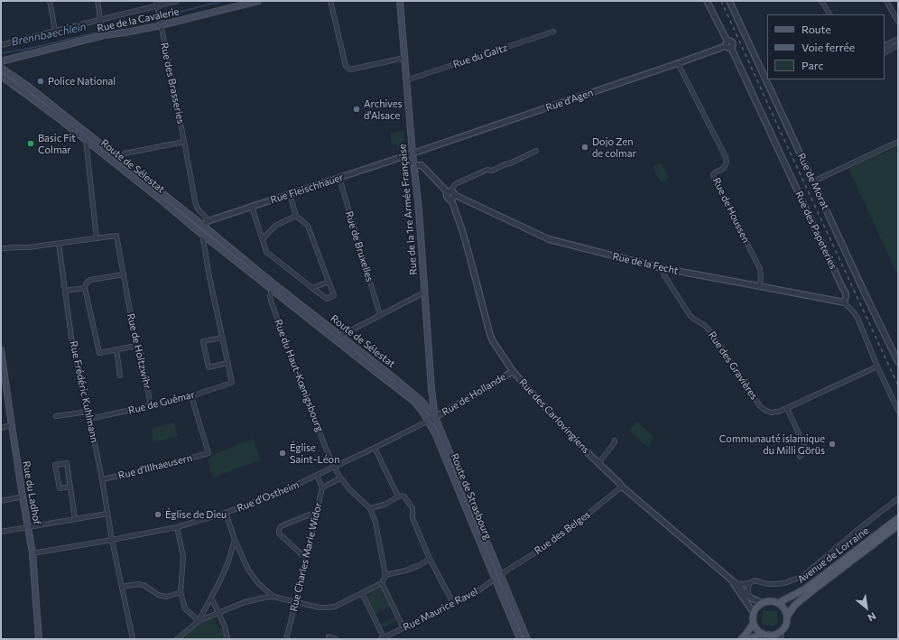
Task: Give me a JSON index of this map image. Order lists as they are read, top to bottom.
{
  "streets": {
    "main road": [
      "Rue de la Cavalerie",
      "Route de Sélestat",
      "Rue de la 1re Armée Française",
      "Rue du Ladhof",
      "Route de Strasbourg",
      "Avenue de Lorraine"
    ],
    "street": [
      "Rue du Galtz",
      "Rue des Brasseries",
      "Rue d'Agen",
      "Rue de Morat",
      "Rue Fleischhauer",
      "Rue de Houssen",
      "Rue des Papeteries",
      "Rue de Bruxelles",
      "Rue de la Fecht",
      "Rue de Holtzwihr",
      "Rue des Gravières",
      "Rue du Haut-Kœnigsbourg",
      "Rue Frédéric Kuhlmann",
      "Rue de Hollande",
      "Rue de Guémar",
      "Rue des Carlovingiens",
      "Rue d'Illhaeusern",
      "Rue d'Ostheim",
      "Rue des Belges",
      "Rue Charles Marie Widor",
      "Rue Maurice Ravel"
    ]
  },
  "crossings": [
    ["Rue de la Cavalerie", "Rue des Brasseries"],
    ["Rue du Galtz", "Rue de la 1re Armée Française"],
    ["Rue des Brasseries", "Route de Sélestat"],
    ["Rue des Brasseries", "Rue Fleischhauer"],
    ["Rue d'Agen", "Rue Fleischhauer"],
    ["Rue d'Agen", "Rue de la 1re Armée Française"],
    ["Rue d'Agen", "Rue de Houssen"],
    ["Rue d'Agen", "Rue des Papeteries"],
    ["Route de Sélestat", "Rue Fleischhauer"],
    ["Route de Sélestat", "Rue de la 1re Armée Française"],
    ["Route de Sélestat", "Rue du Haut-Kœnigsbourg"],
    ["Route de Sélestat", "Rue de Hollande"],
    ["Route de Sélestat", "Rue d'Ostheim"],
    ["Route de Sélestat", "Route de Strasbourg"],
    ["Rue Fleischhauer", "Rue de la 1re Armée Française"],
    ["Rue Fleischhauer", "Rue de Bruxelles"],
    ["Rue de la 1re Armée Française", "Rue de la Fecht"],
    ["Rue de la 1re Armée Française", "Rue de Hollande"],
    ["Rue de la 1re Armée Française", "Route de Strasbourg"],
    ["Rue de Houssen", "Rue de la Fecht"],
    ["Rue des Papeteries", "Rue de la Fecht"],
    ["Rue de la Fecht", "Rue des Gravières"],
    ["Rue de la Fecht", "Rue des Carlovingiens"],
    ["Rue de Holtzwihr", "Rue de Guémar"],
    ["Rue du Haut-Kœnigsbourg", "Rue d'Ostheim"],
    ["Rue Frédéric Kuhlmann", "Rue de Guémar"],
    ["Rue Frédéric Kuhlmann", "Rue d'Illhaeusern"],
    ["Rue Frédéric Kuhlmann", "Rue d'Ostheim"],
    ["Rue de Hollande", "Rue des Carlovingiens"],
    ["Rue de Hollande", "Route de Strasbourg"],
    ["Rue de Guémar", "Rue d'Illhaeusern"],
    ["Rue des Carlovingiens", "Rue des Belges"],
    ["Rue des Carlovingiens", "Avenue de Lorraine"],
    ["Rue du Ladhof", "Rue d'Ostheim"],
    ["Rue d'Ostheim", "Route de Strasbourg"],
    ["Route de Strasbourg", "Rue des Belges"],
    ["Route de Strasbourg", "Rue Maurice Ravel"]
  ],
  "water": ["Brennbaechlein"],
  "places": [
    "Police National",
    "Archives d'Alsace",
    "Basic Fit Colmar",
    "Dojo Zen de colmar",
    "Communauté islamique du Milli Görüs",
    "Église Saint-Léon",
    "Église de Dieu"
  ],
  "legend": ["Route", "Voie ferrée", "Parc"],
  "north": "bottom right"
}
